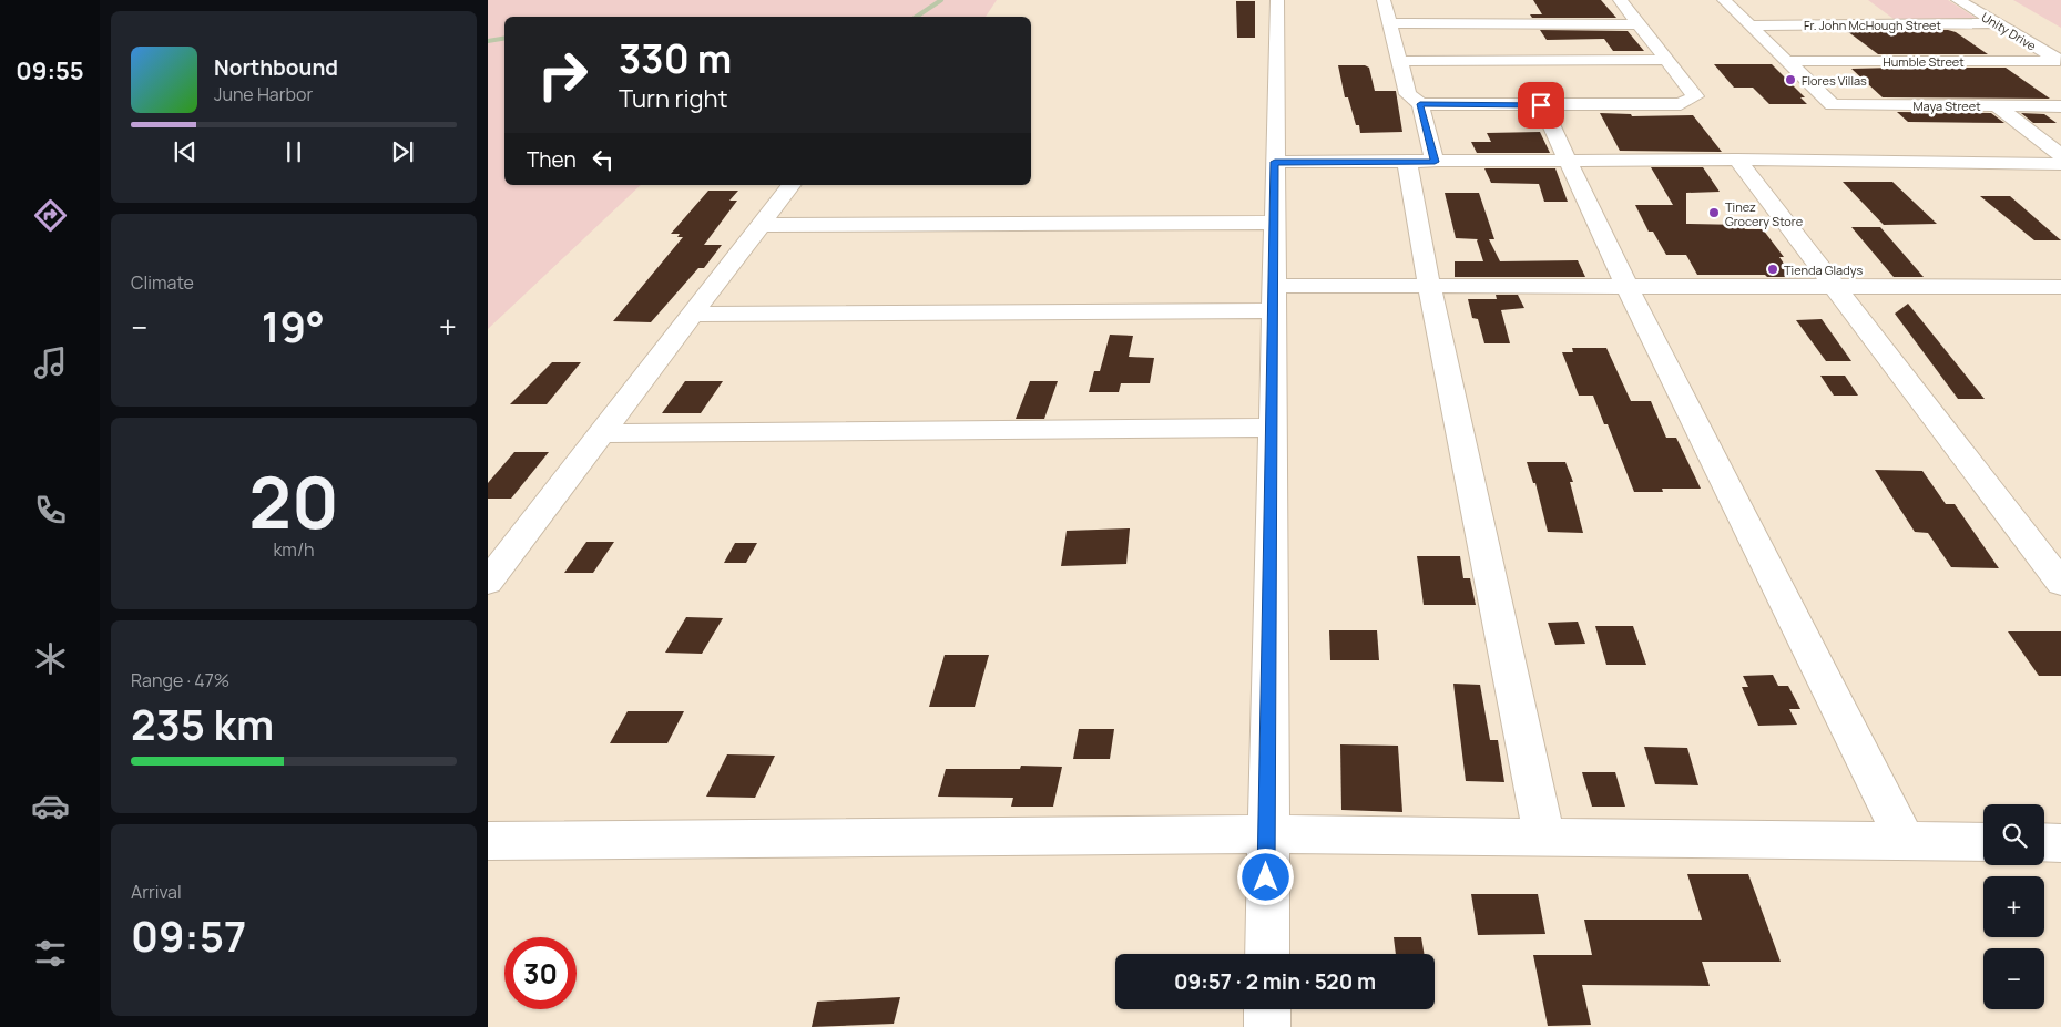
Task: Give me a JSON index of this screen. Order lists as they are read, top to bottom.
{
  "streets": {
    "street": [
      "Fr. John McHough Street",
      "Unity Drive",
      "Humble Street",
      "Maya Street"
    ]
  },
  "crossings": [
    ["Fr. John McHough Street", "Unity Drive"],
    ["Unity Drive", "Humble Street"],
    ["Humble Street", "Maya Street"]
  ],
  "places": ["Flores Villas", "Tinez Grocery Store", "Tienda Gladys"],
  "page": {
    "tabs": "09:55",
    "turn": ["330 m", "Turn right"],
    "song": ["Northbound", "June Harbor"],
    "then": "Then",
    "tile": [
      "Climate",
      ["20", "km/h"],
      ["Range · 47%", "235 km"],
      ["Arrival", "09:57"]
    ],
    "heat": ["−", "19°", "+"],
    "map_buttons": ["+", "−"],
    "limit": "30",
    "trip": "09:57 · 2 min · 520 m"
  }
}
